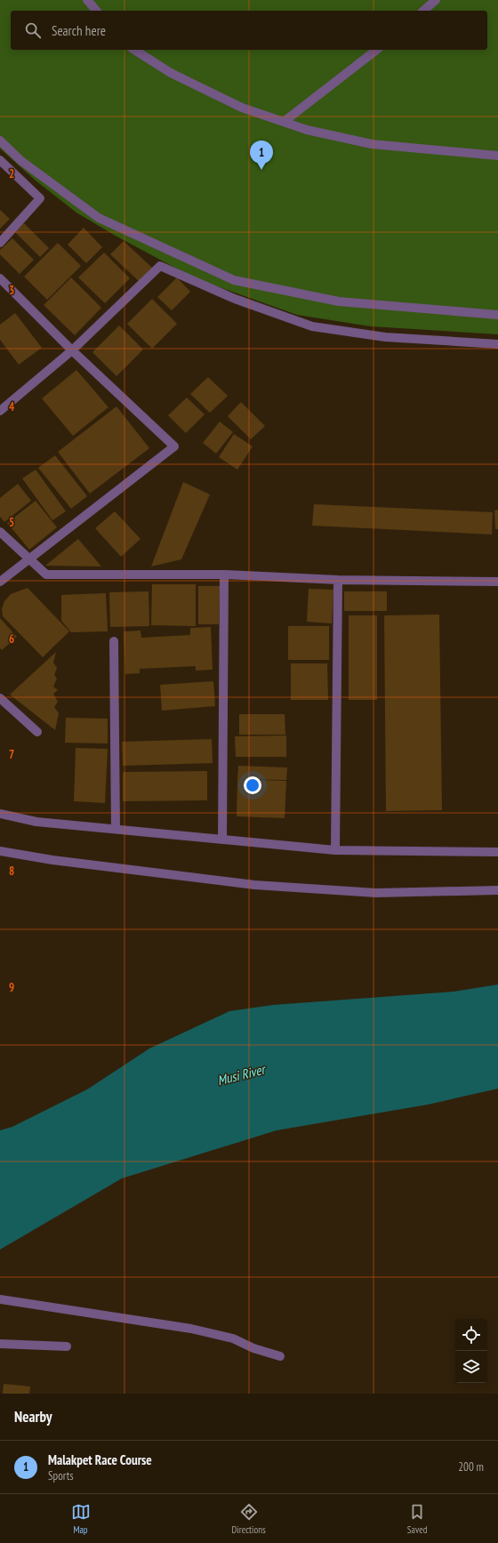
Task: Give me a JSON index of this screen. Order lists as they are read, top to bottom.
{
  "water": ["Musi River"],
  "page": {
    "search": "Search here",
    "pins": "1",
    "heading": "Nearby",
    "list": [
      {
        "mark": "1",
        "name": "Malakpet Race Course",
        "note": "Sports",
        "value": "200 m"
      }
    ],
    "nav": ["Map", "Directions", "Saved"]
  },
  "grid": {
    "rows": [
      "2",
      "3",
      "4",
      "5",
      "6",
      "7",
      "8",
      "9"
    ]
  }
}
